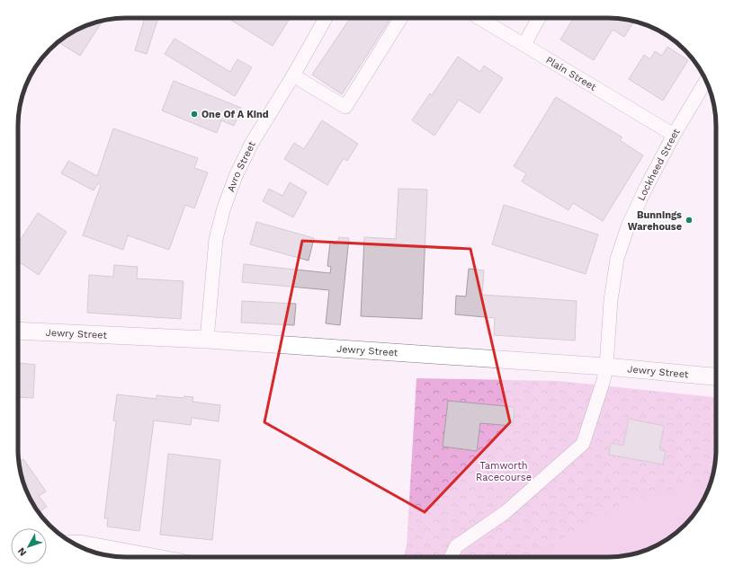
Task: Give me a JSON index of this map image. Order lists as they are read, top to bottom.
{
  "streets": {
    "main road": ["Jewry Street"],
    "street": ["Plain Street", "Lockheed Street", "Avro Street"]
  },
  "crossings": [
    ["Plain Street", "Lockheed Street"],
    ["Lockheed Street", "Jewry Street"],
    ["Avro Street", "Jewry Street"]
  ],
  "parks": ["Tamworth Racecourse"],
  "places": ["One Of A Kind", "Bunnings Warehouse"],
  "north": "bottom left"
}
